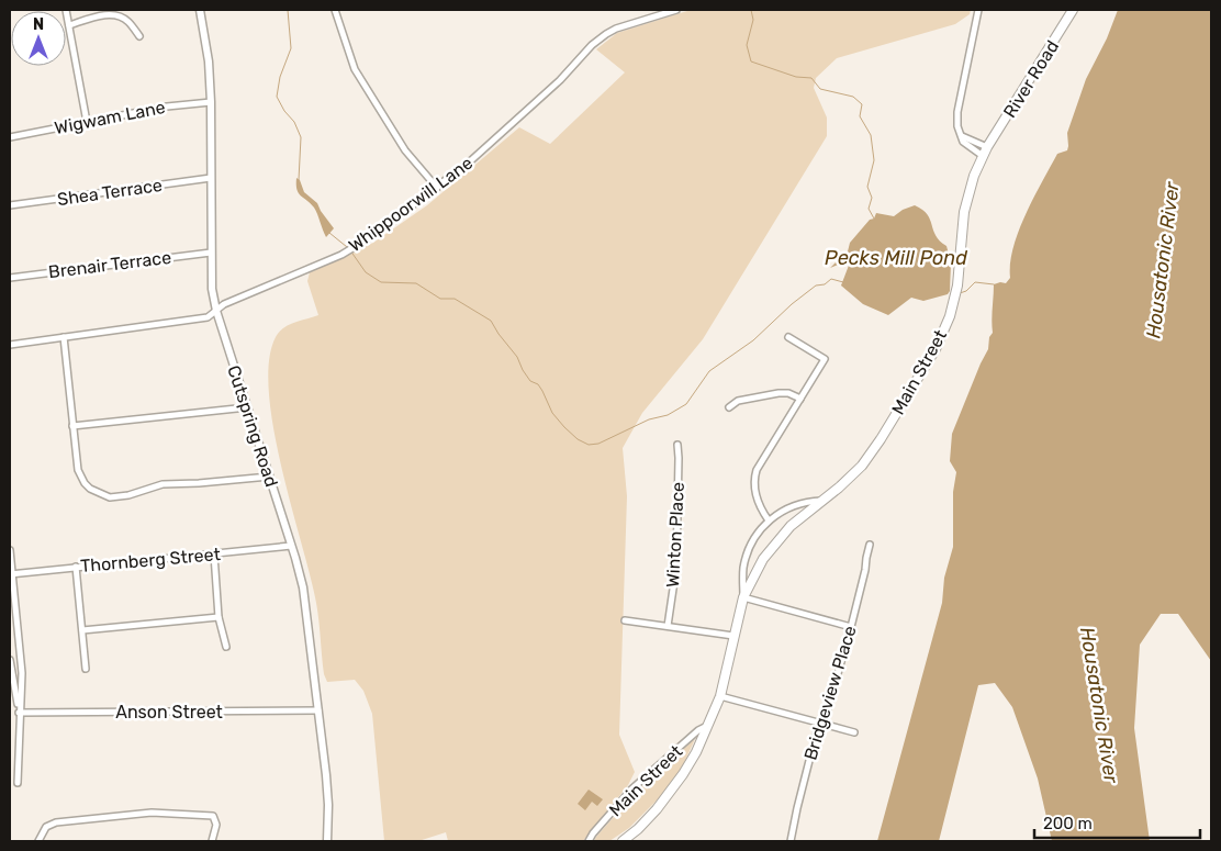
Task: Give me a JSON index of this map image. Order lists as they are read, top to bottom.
{
  "streets": {
    "main road": ["River Road", "Main Street"],
    "street": [
      "Wigwam Lane",
      "Shea Terrace",
      "Whippoorwill Lane",
      "Brenair Terrace",
      "Cutspring Road",
      "Winton Place",
      "Thornberg Street",
      "Bridgeview Place",
      "Anson Street"
    ]
  },
  "crossings": [
    ["River Road", "Main Street"],
    ["Wigwam Lane", "Cutspring Road"],
    ["Shea Terrace", "Cutspring Road"],
    ["Whippoorwill Lane", "Cutspring Road"],
    ["Brenair Terrace", "Cutspring Road"],
    ["Cutspring Road", "Thornberg Street"],
    ["Cutspring Road", "Anson Street"]
  ],
  "water": ["Pecks Mill Pond", "Housatonic River"],
  "scale_bar": "200 m",
  "north": "top"
}
